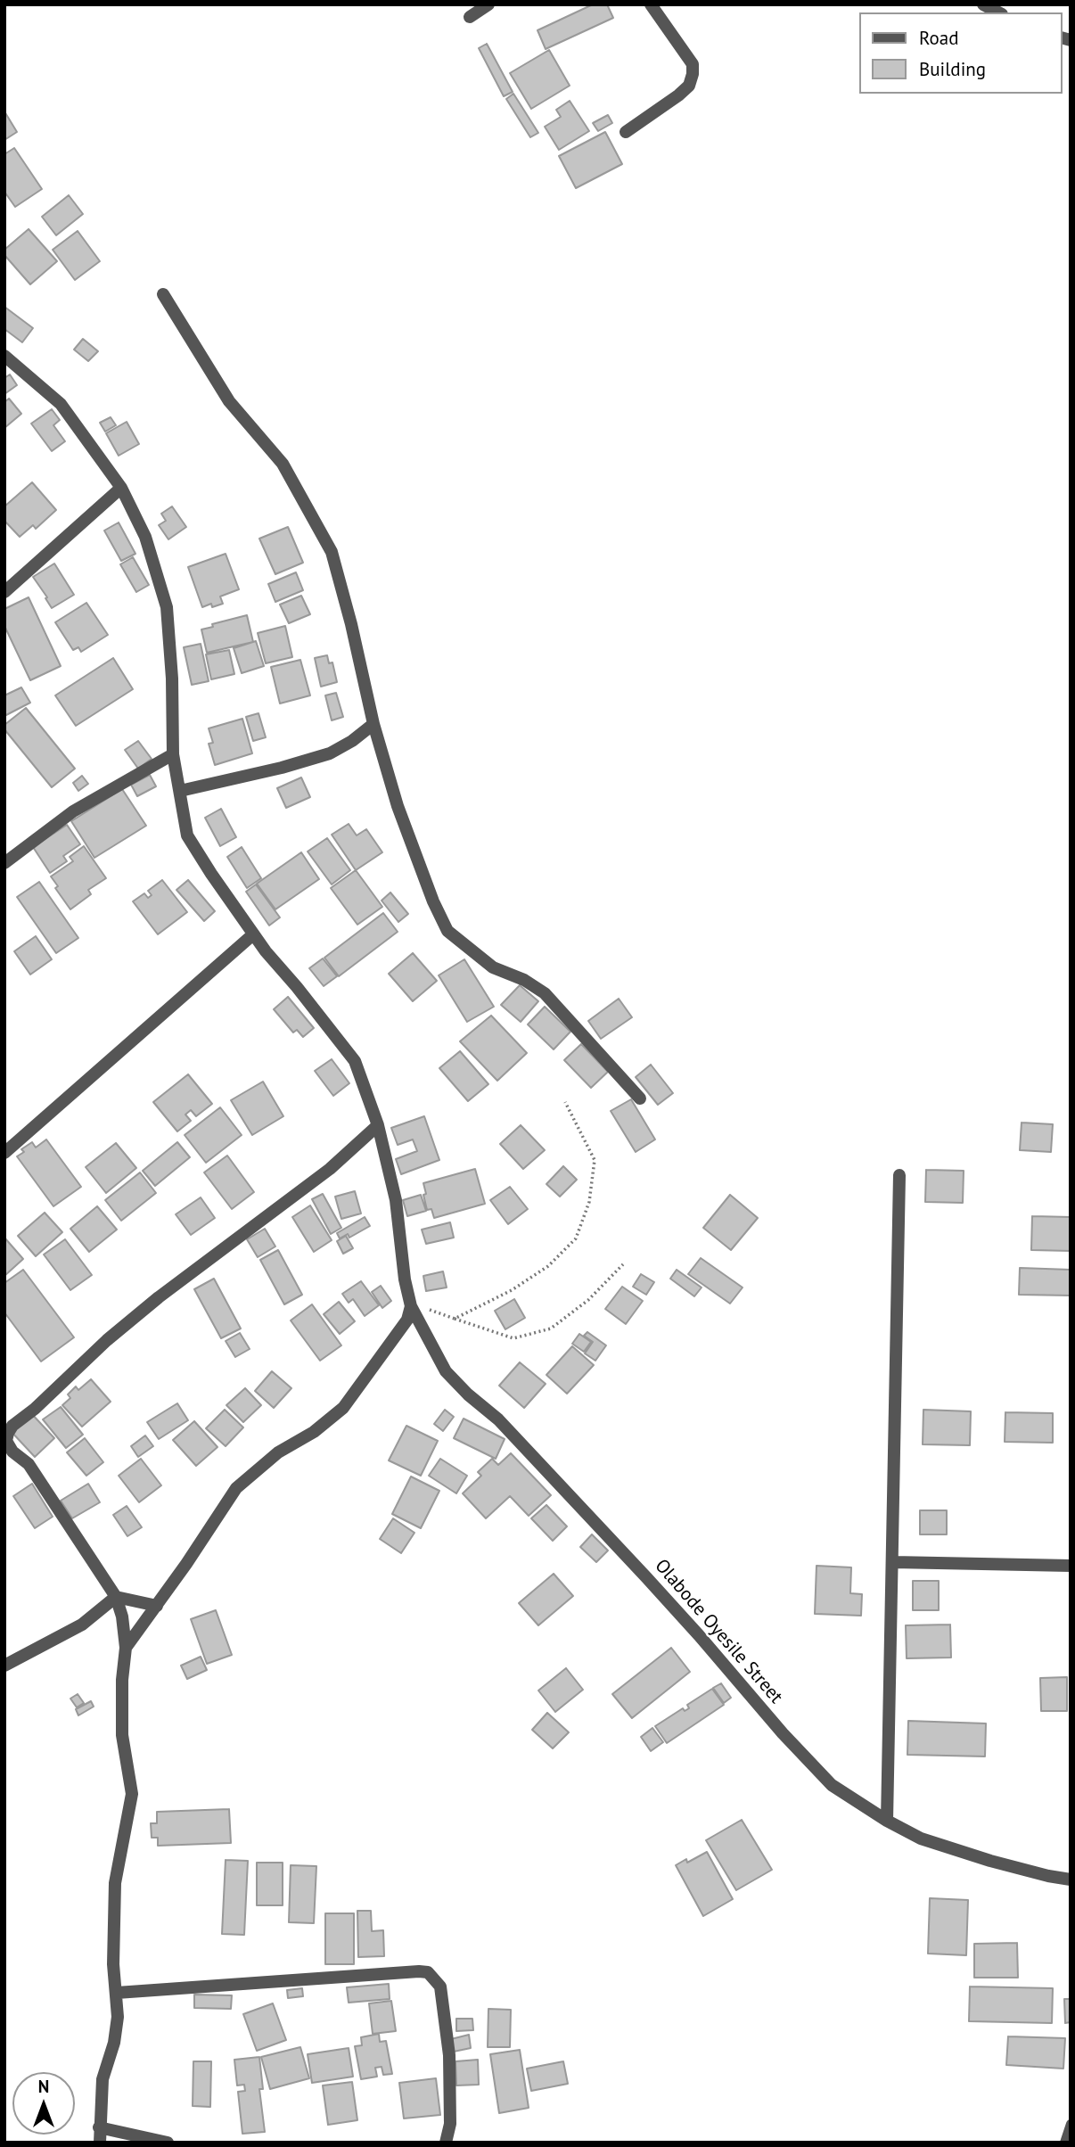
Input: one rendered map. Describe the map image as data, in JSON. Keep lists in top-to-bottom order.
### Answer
{
  "streets": {
    "street": ["Olabode Oyesile Street"]
  },
  "legend": ["Road", "Building"],
  "north": "top"
}
